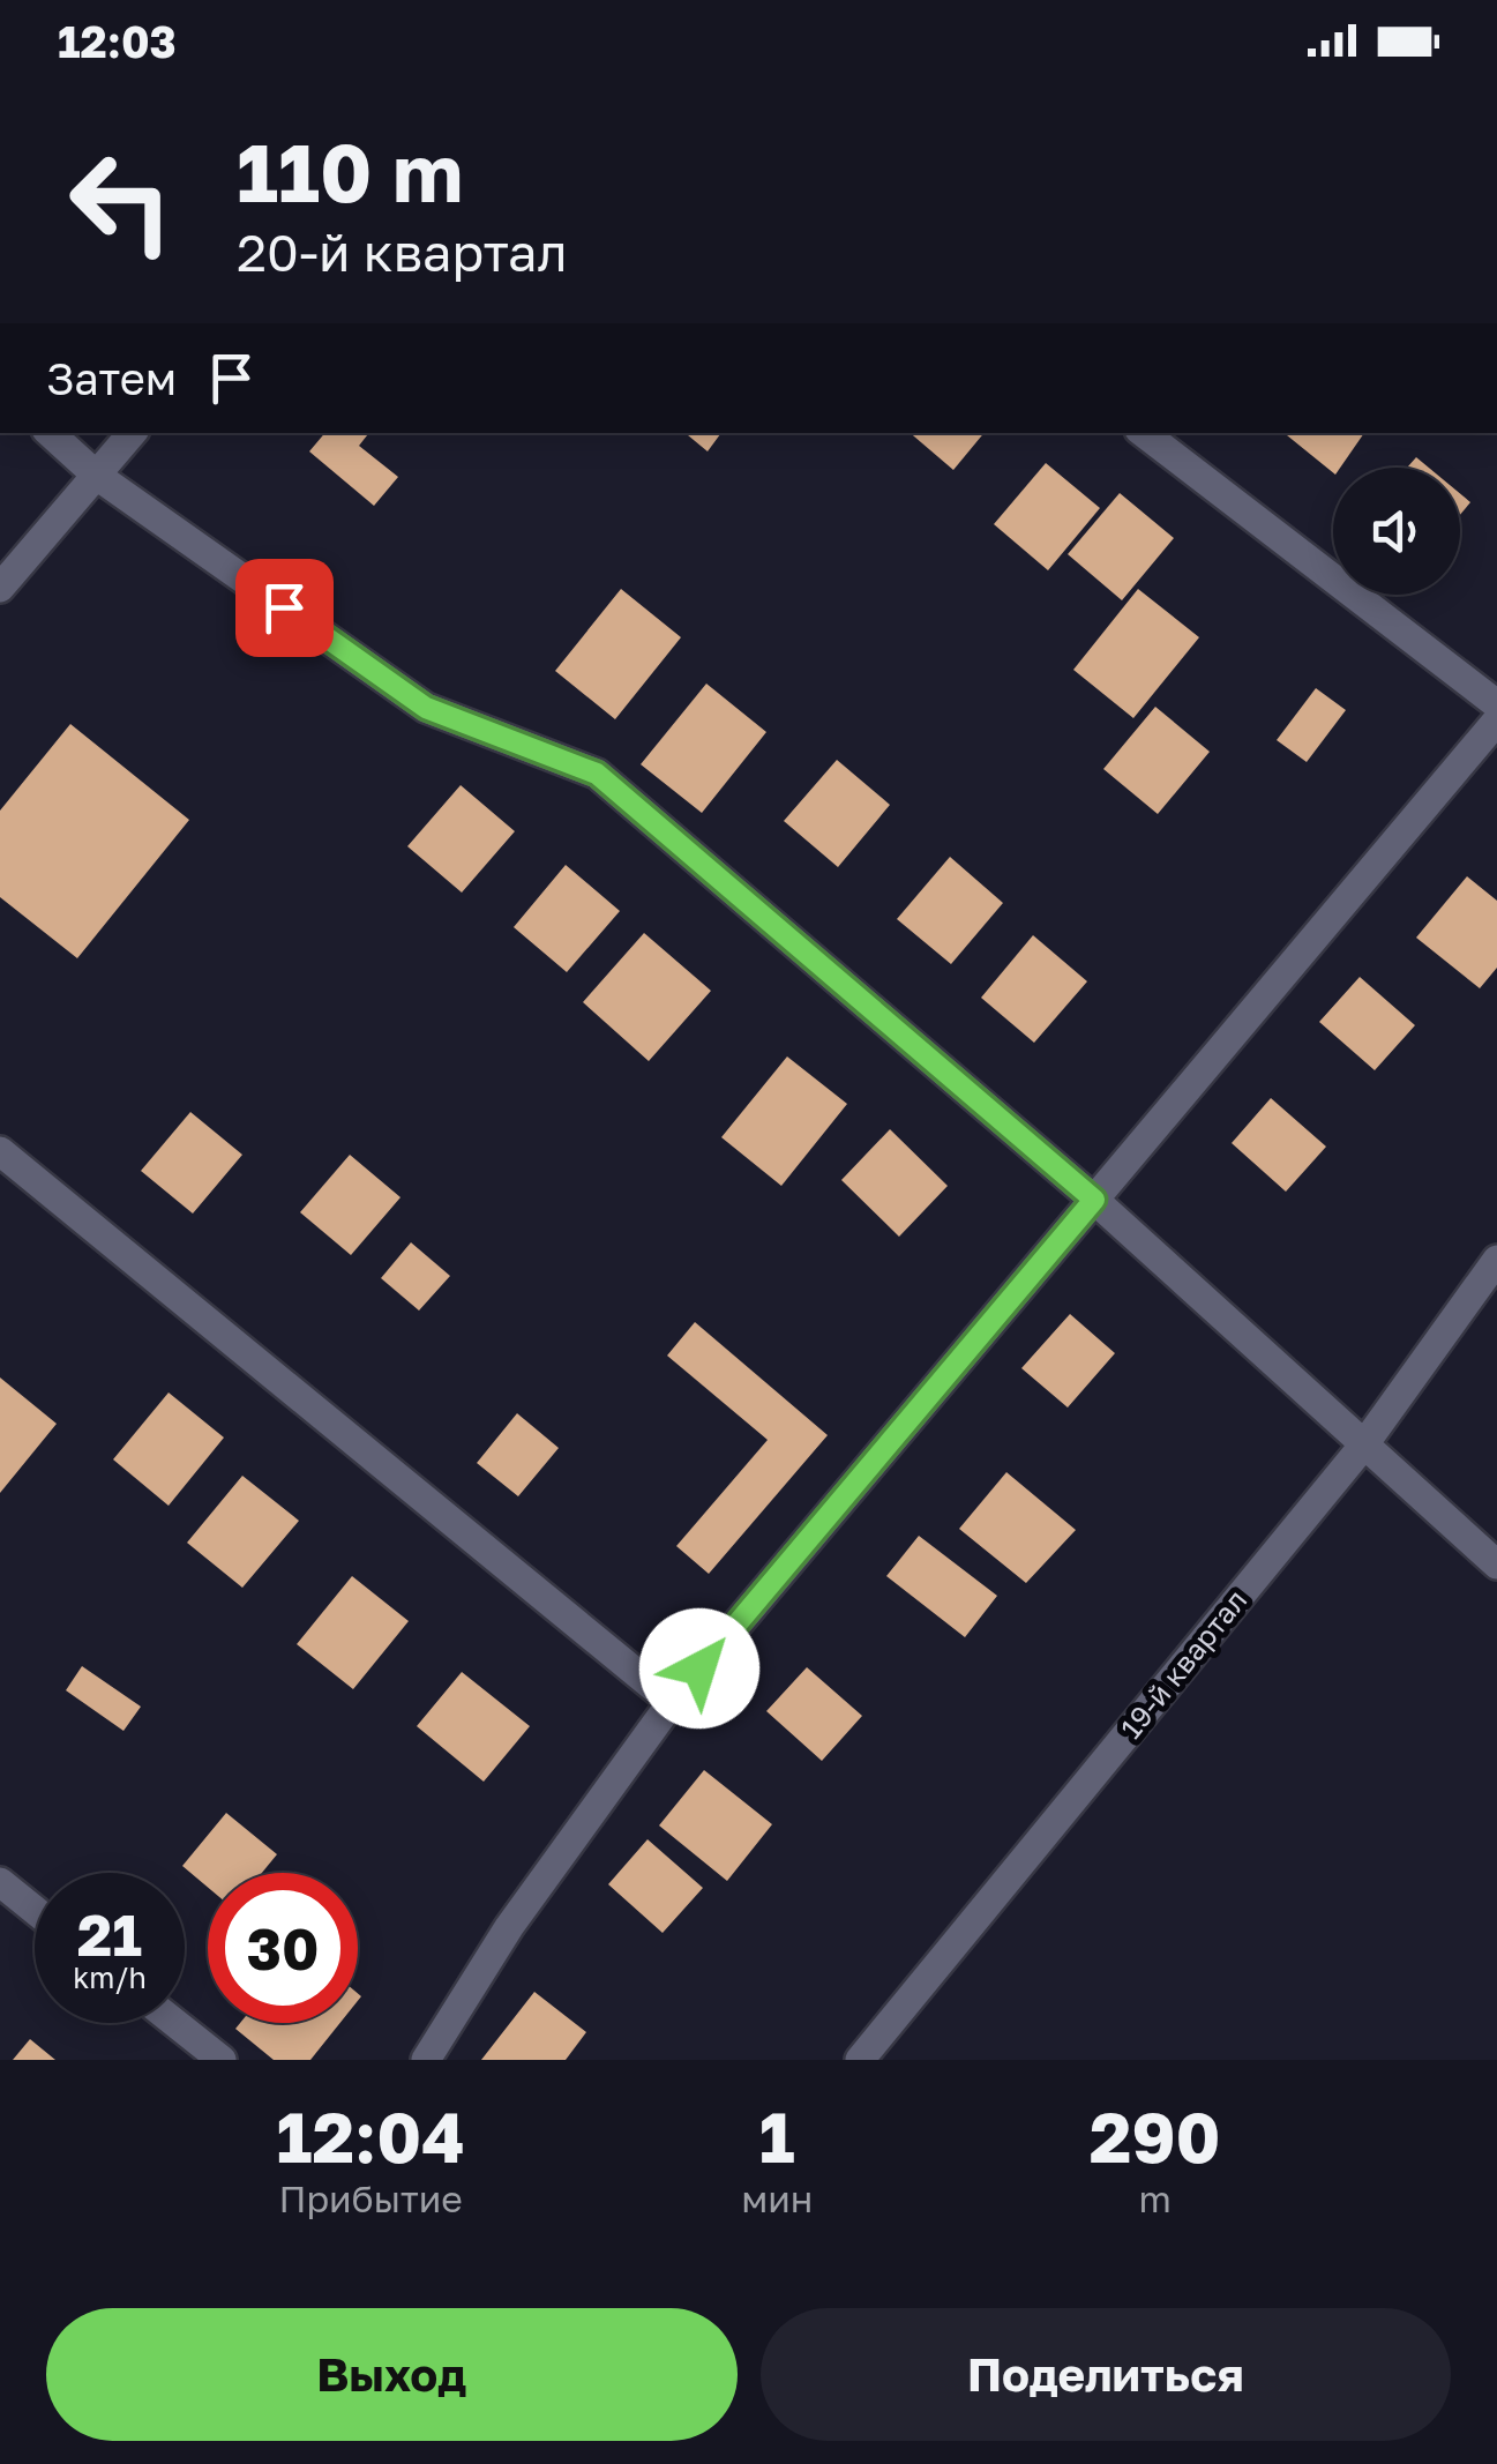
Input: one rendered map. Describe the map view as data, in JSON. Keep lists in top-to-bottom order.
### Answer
{
  "streets": {
    "street": ["19-й квартал"]
  },
  "page": {
    "status": "12:03",
    "turn": ["110 m", "20-й квартал"],
    "then": "Затем",
    "speed": "21 km/h",
    "limit": "30",
    "eta": [
      "12:04",
      "Прибытие",
      "1",
      "мин",
      "290",
      "m"
    ],
    "buttons": ["Выход", "Поделиться"]
  }
}
